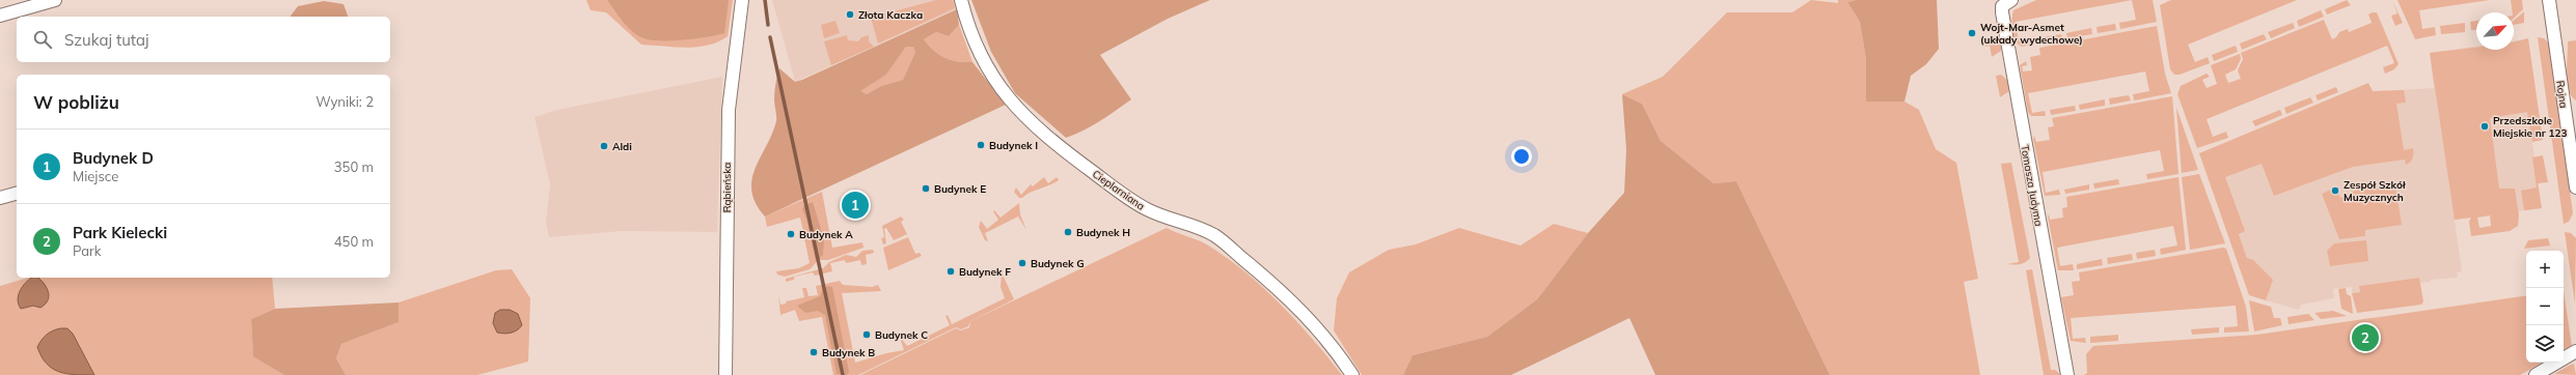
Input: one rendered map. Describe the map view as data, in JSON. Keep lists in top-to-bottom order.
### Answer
{
  "streets": {
    "street": [
      "Rojna",
      "Tomasza Judyma",
      "Rąbieńska",
      "Cieplarniana"
    ]
  },
  "places": [
    "Złota Kaczka",
    "Wojt-Mar-Asmet (układy wydechowe)",
    "Przedszkole Miejskie nr 123",
    "Budynek I",
    "Aldi",
    "Budynek E",
    "Zespół Szkół Muzycznych",
    "Budynek H",
    "Budynek A",
    "Budynek G",
    "Budynek F",
    "Budynek C",
    "Budynek B"
  ],
  "north": "top right",
  "page": {
    "search": "Szukaj tutaj",
    "heading": ["W pobliżu", "Wyniki: 2"],
    "list": [
      {
        "mark": "1",
        "name": "Budynek D",
        "note": "Miejsce",
        "value": "350 m"
      },
      {
        "mark": "2",
        "name": "Park Kielecki",
        "note": "Park",
        "value": "450 m"
      }
    ],
    "pins": ["1", "2"],
    "map_buttons": ["+", "−"]
  }
}
